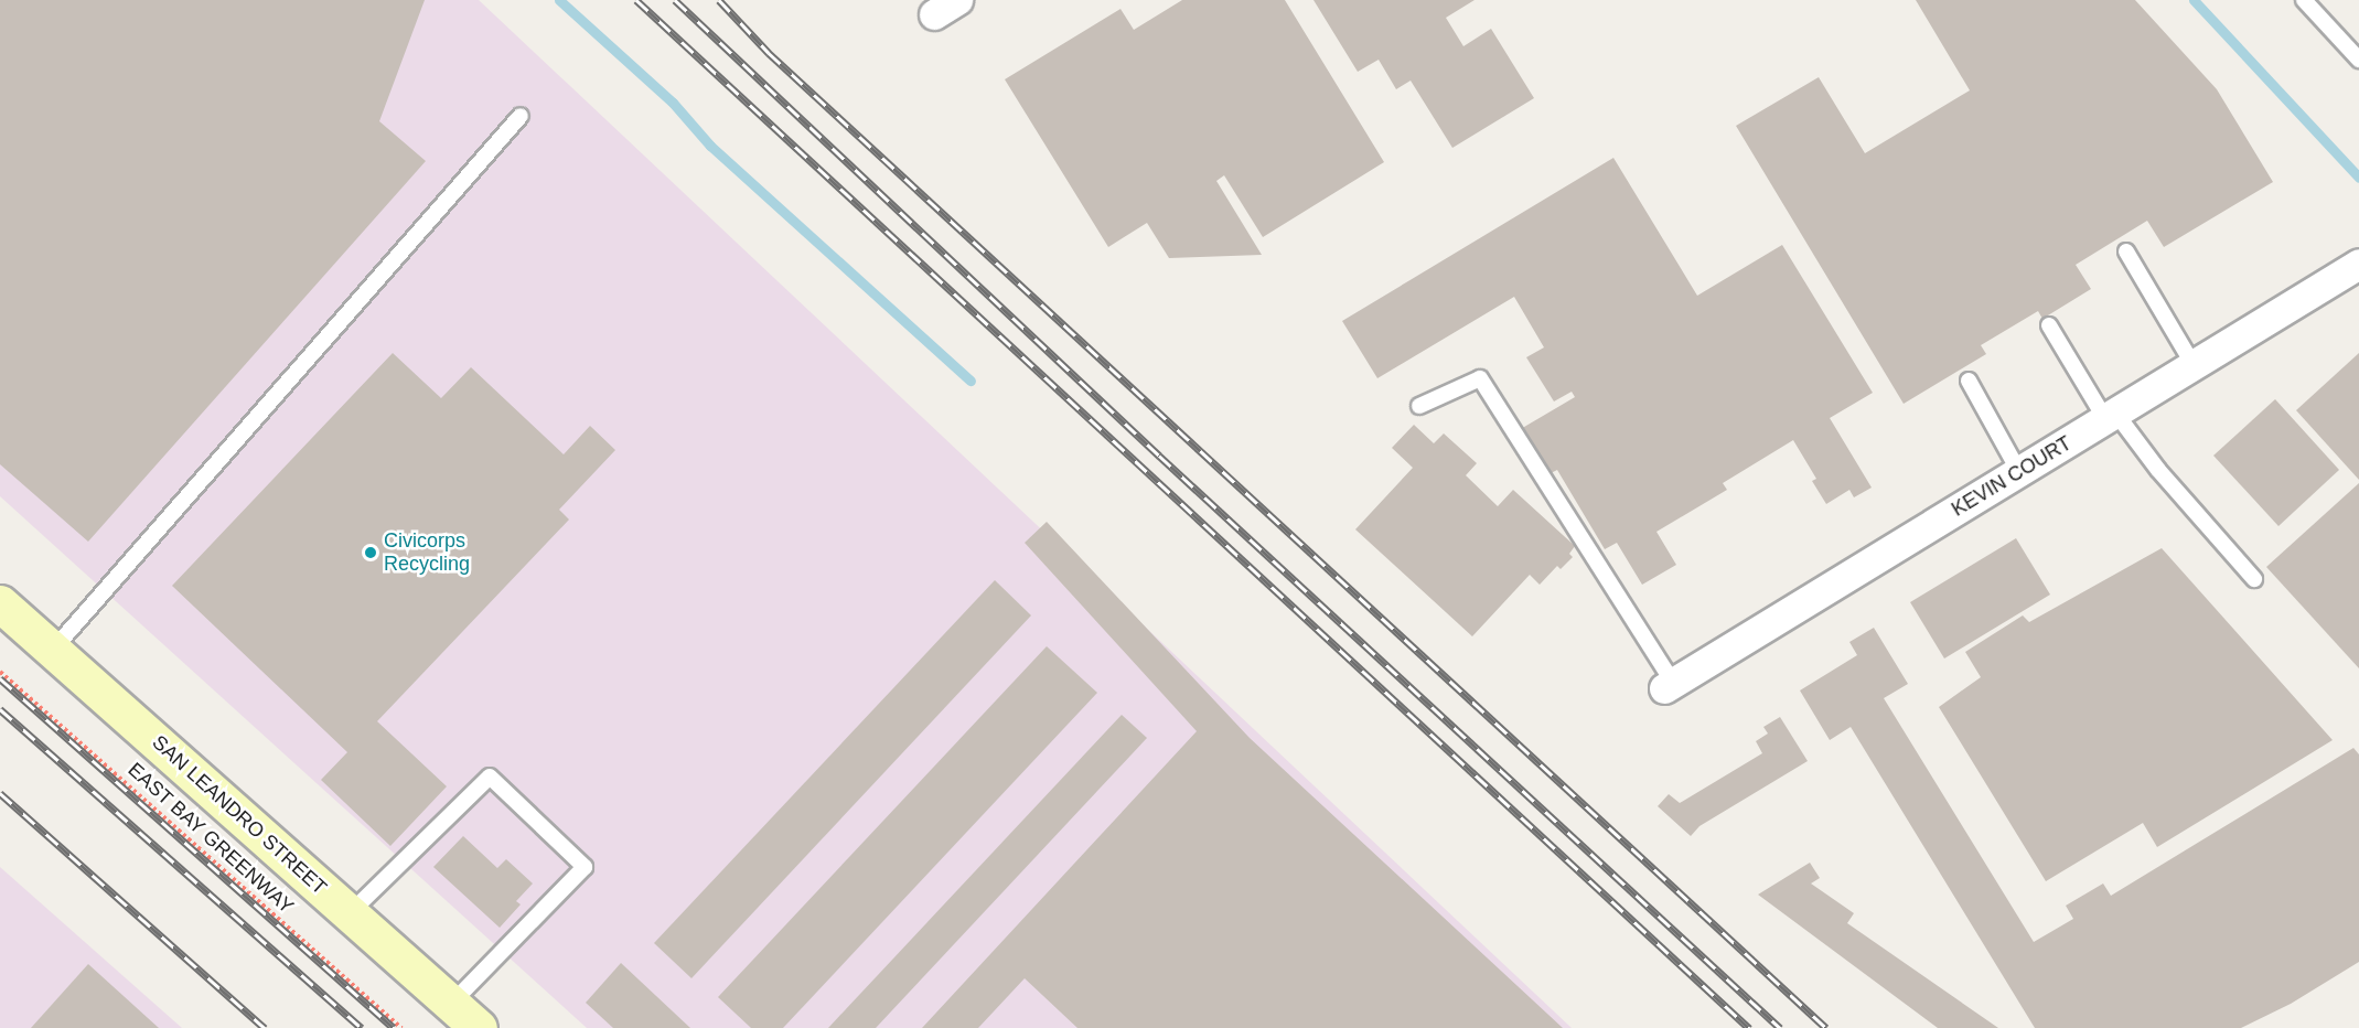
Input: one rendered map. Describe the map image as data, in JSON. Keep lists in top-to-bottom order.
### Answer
{
  "streets": {
    "main road": ["SAN LEANDRO STREET"],
    "street": ["KEVIN COURT"],
    "path": ["EAST BAY GREENWAY"]
  },
  "places": ["Civicorps Recycling"]
}
